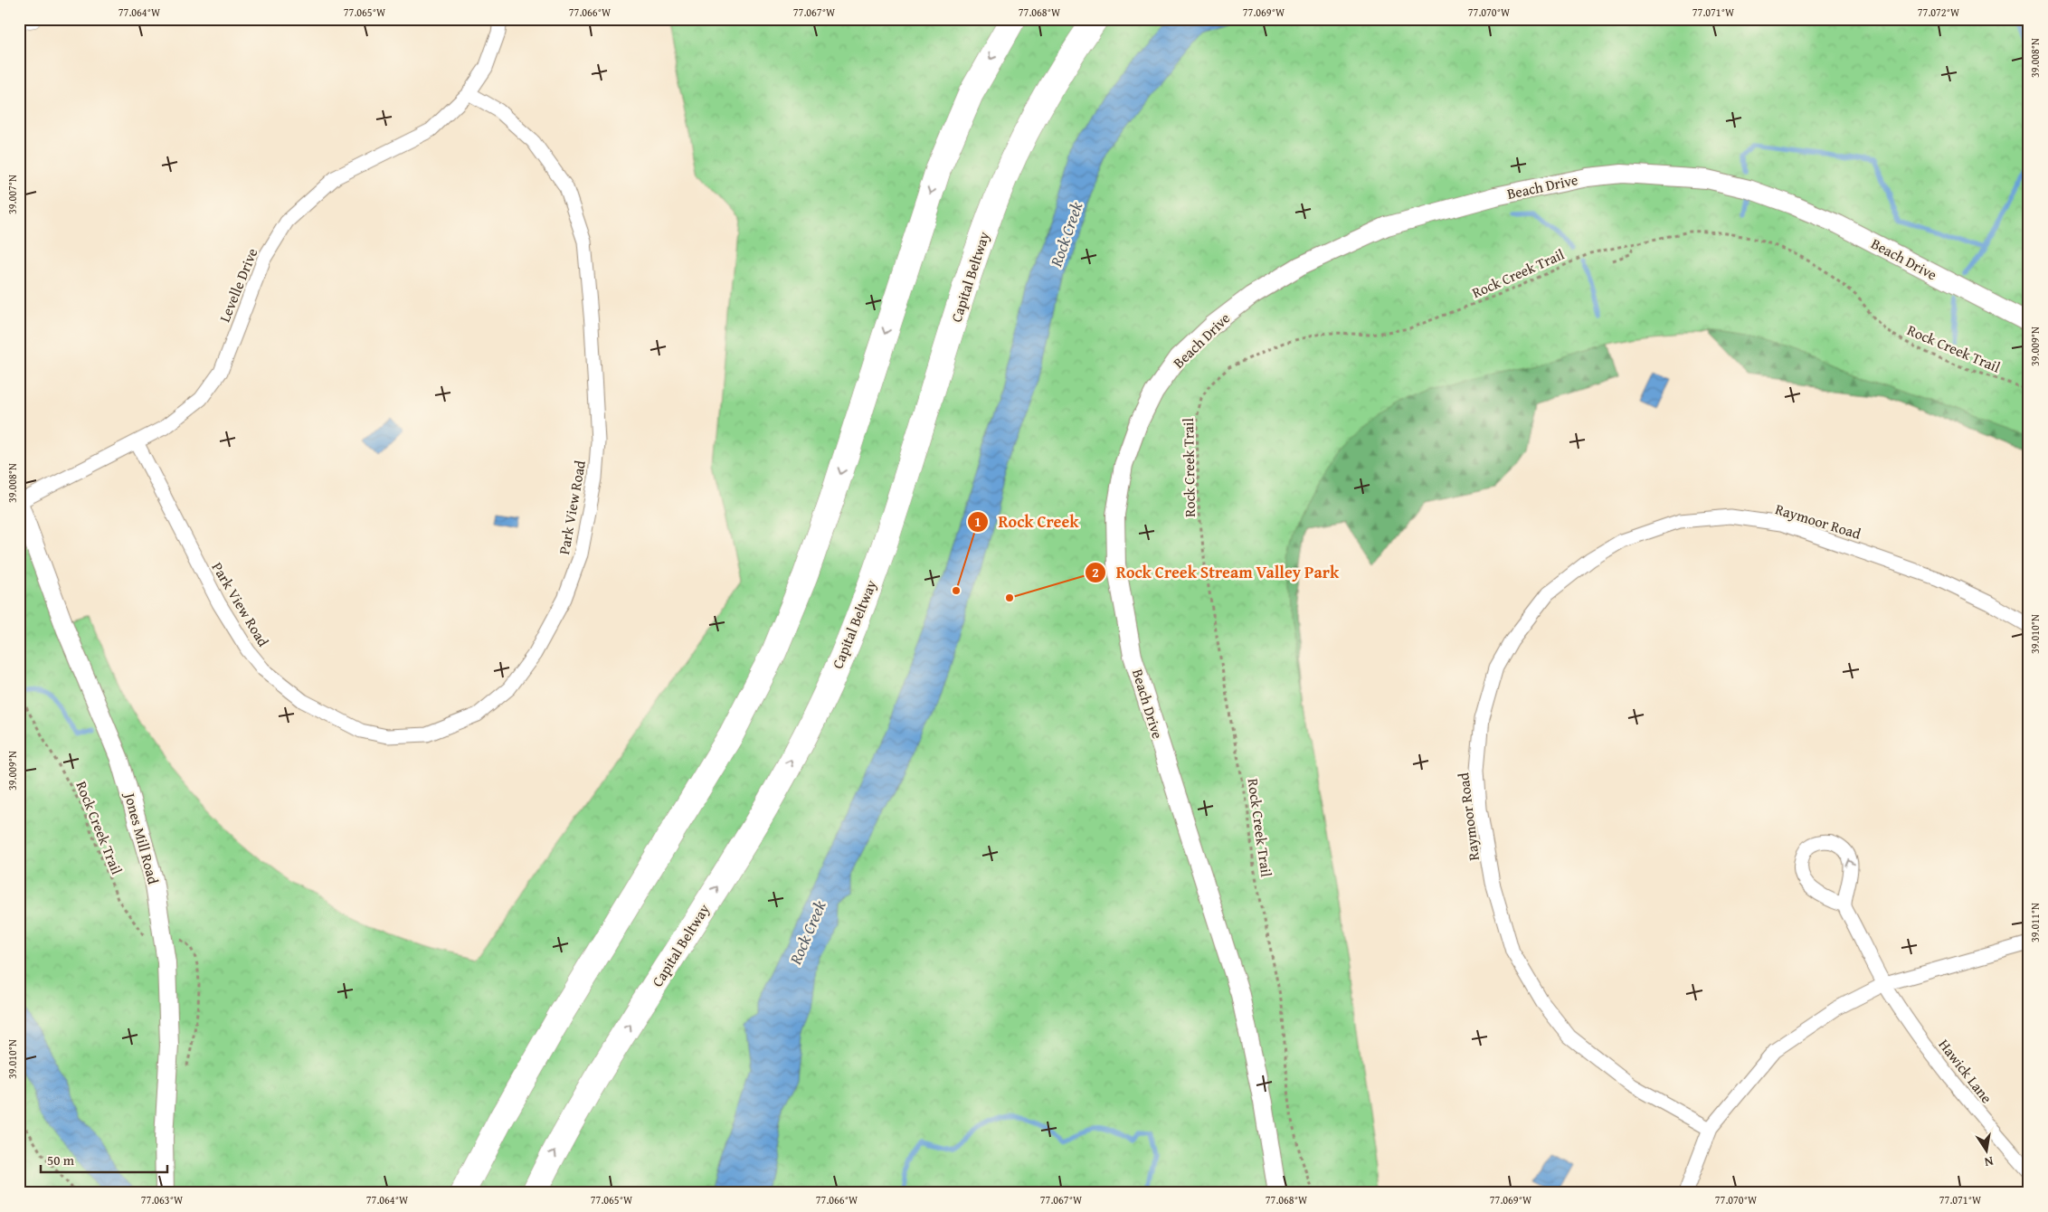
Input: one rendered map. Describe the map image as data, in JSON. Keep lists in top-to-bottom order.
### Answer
{
  "streets": {
    "highway": ["Capital Beltway"],
    "street": [
      "Beach Drive",
      "Levelle Drive",
      "Park View Road",
      "Raymoor Road",
      "Jones Mill Road",
      "Hawick Lane"
    ],
    "path": ["Rock Creek Trail"]
  },
  "crossings": [
    ["Levelle Drive", "Park View Road"],
    ["Levelle Drive", "Jones Mill Road"]
  ],
  "water": ["Rock Creek"],
  "places": ["Rock Creek", "Rock Creek Stream Valley Park"],
  "scale_bar": "50 m",
  "north": "bottom",
  "coordinates": [
    "77.064°W",
    "77.065°W",
    "77.066°W",
    "77.067°W",
    "77.068°W",
    "77.069°W",
    "77.070°W",
    "77.071°W",
    "77.072°W",
    "39.008°N",
    "39.007°N",
    "39.009°N",
    "39.010°N",
    "39.011°N",
    "77.063°W"
  ]
}
